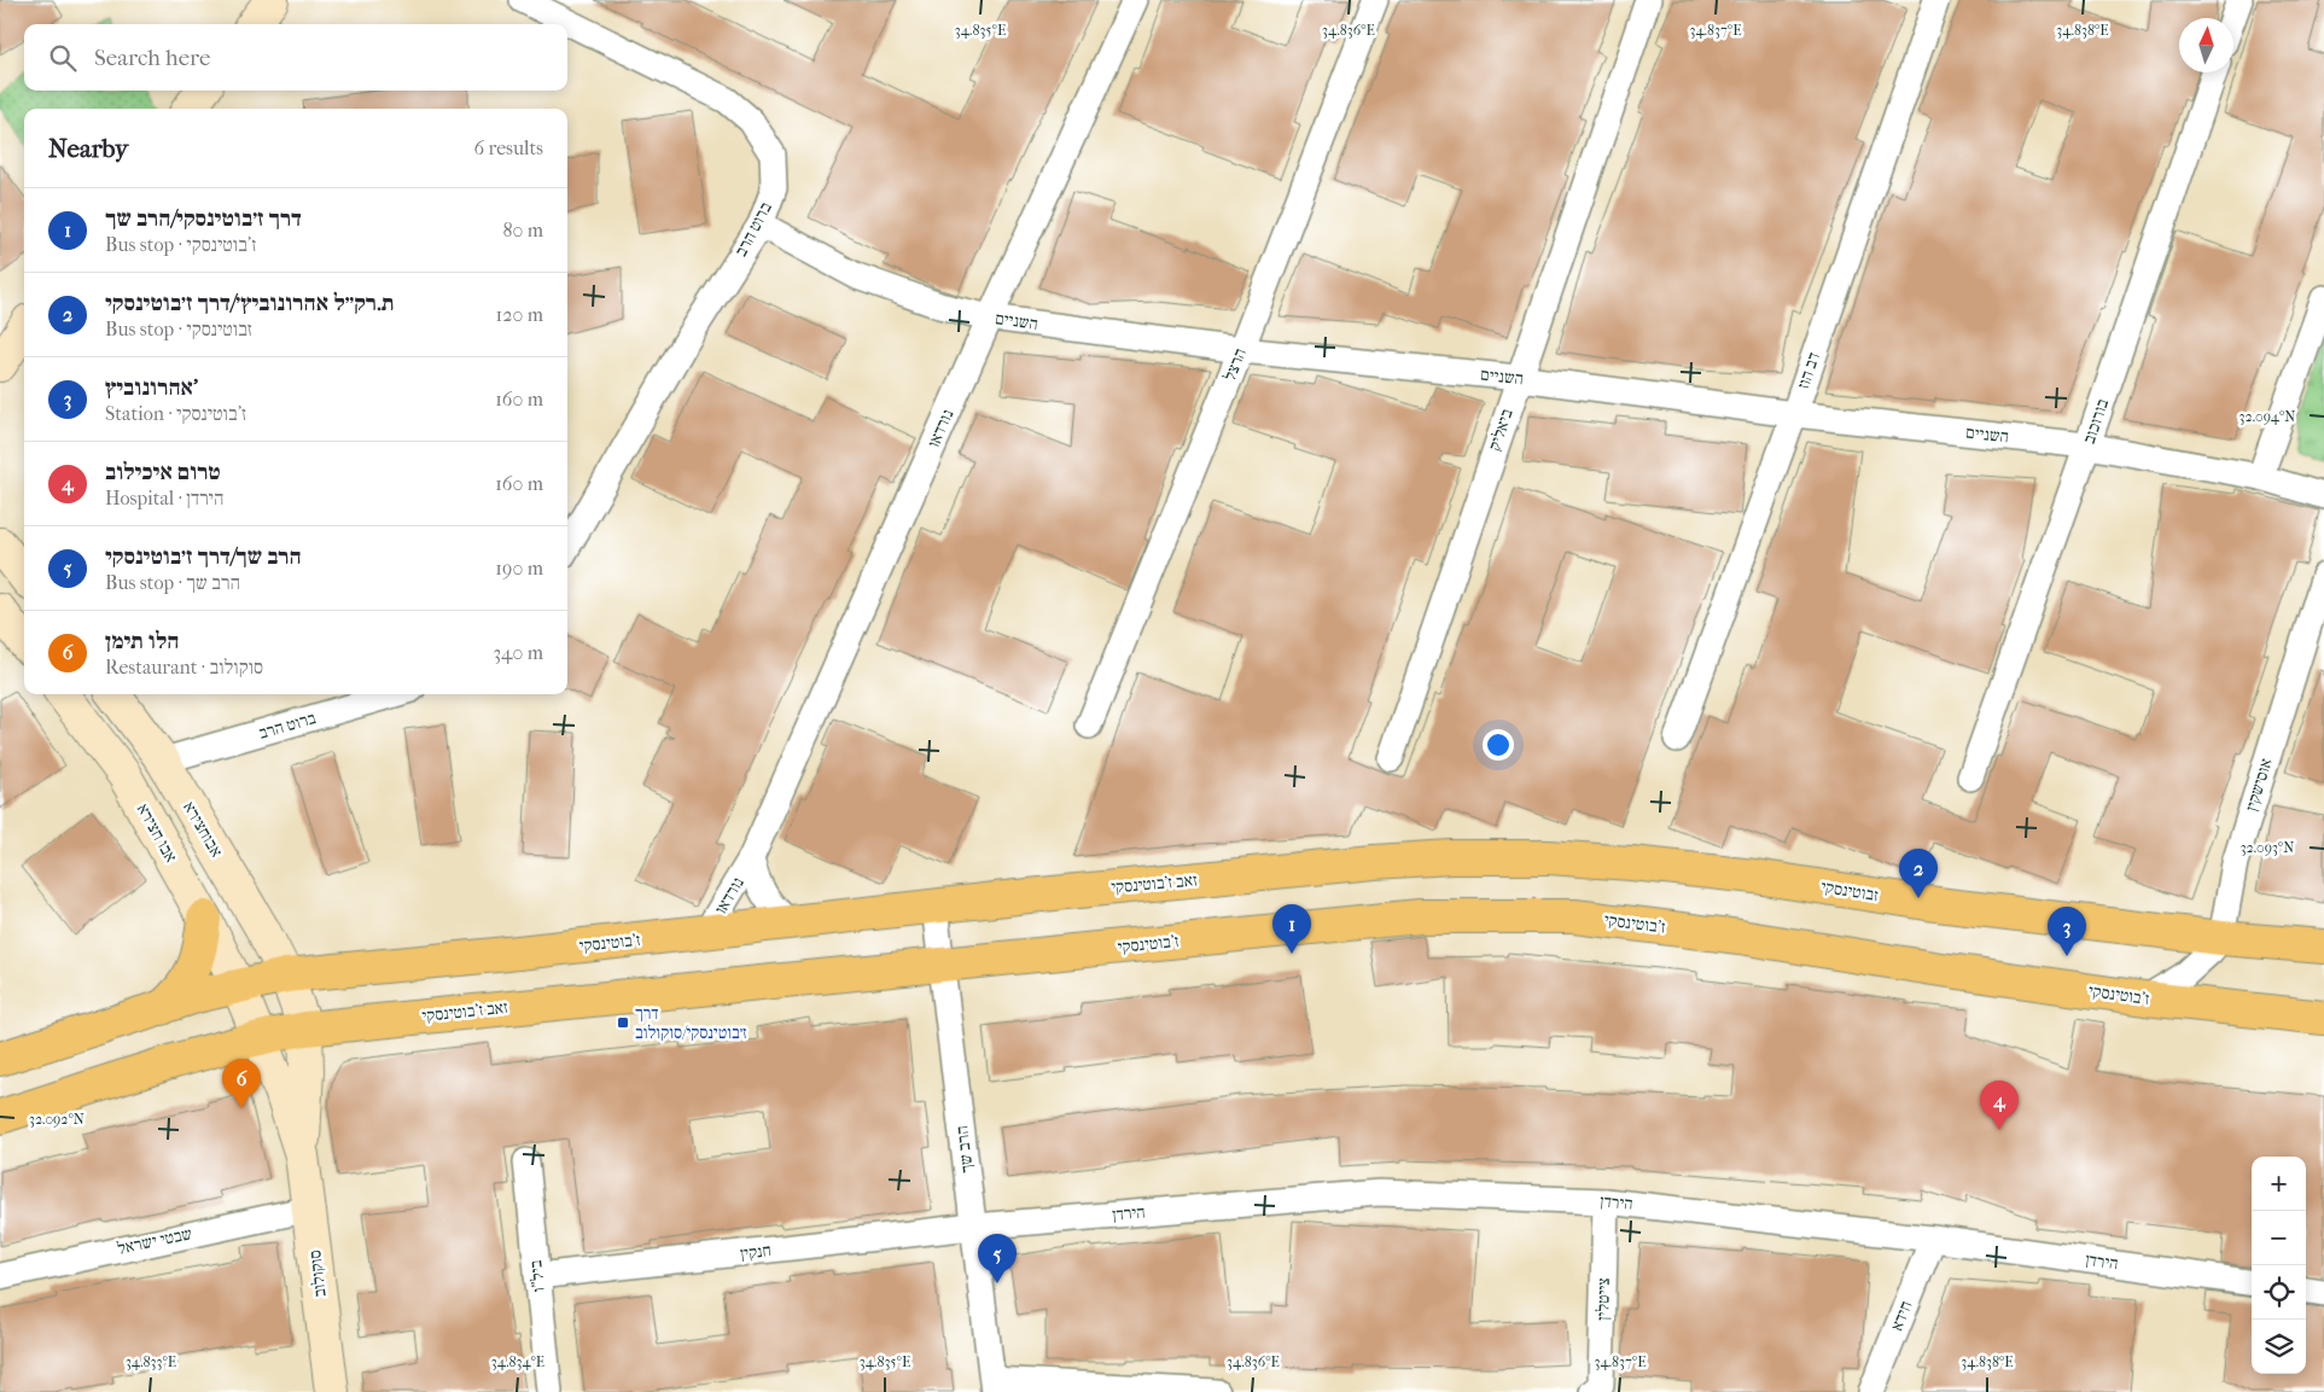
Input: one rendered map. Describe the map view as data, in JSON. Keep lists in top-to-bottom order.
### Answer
{
  "streets": {
    "main road": ["זאב ז'בוטינסקי", "זבוטינסקי", "ז'בוטינסקי"],
    "street": [
      "ברוט הרב",
      "השניים",
      "הרצל",
      "דב הוז",
      "בורוכוב",
      "נורדאו",
      "ביאליק",
      "אוסישקין",
      "אבוחצירא",
      "אבו חצירא",
      "הרב שך",
      "הירדן",
      "שבטי ישראל",
      "חנקין",
      "סוקולוב",
      "ביל\"ו",
      "צייטלין",
      "חידא"
    ]
  },
  "crossings": [
    ["ברוט הרב", "השניים"],
    ["ברוט הרב", "אבוחצירא"],
    ["השניים", "הרצל"],
    ["השניים", "דב הוז"],
    ["השניים", "בורוכוב"],
    ["השניים", "נורדאו"],
    ["השניים", "ביאליק"],
    ["נורדאו", "ז'בוטינסקי"],
    ["אוסישקין", "זבוטינסקי"],
    ["אבוחצירא", "ז'בוטינסקי"],
    ["אבו חצירא", "סוקולוב"],
    ["זאב ז'בוטינסקי", "זבוטינסקי"],
    ["זאב ז'בוטינסקי", "ז'בוטינסקי"],
    ["זאב ז'בוטינסקי", "הרב שך"],
    ["זאב ז'בוטינסקי", "סוקולוב"],
    ["ז'בוטינסקי", "הרב שך"],
    ["הרב שך", "הירדן"],
    ["הרב שך", "חנקין"],
    ["הירדן", "חנקין"],
    ["הירדן", "צייטלין"],
    ["הירדן", "חידא"],
    ["שבטי ישראל", "סוקולוב"],
    ["חנקין", "ביל\"ו"]
  ],
  "places": {
    "transit": ["דרך ז׳בוטינסקי/סוקולוב"]
  },
  "north": "top",
  "page": {
    "search": "Search here",
    "heading": ["Nearby", "6 results"],
    "list": [
      {
        "mark": "1",
        "name": "דרך ז׳בוטינסקי/הרב שך",
        "note": "Bus stop · ז'בוטינסקי",
        "value": "80 m"
      },
      {
        "mark": "2",
        "name": "ת.רק״ל אהרונוביץ׳/דרך ז׳בוטינסקי",
        "note": "Bus stop · זבוטינסקי",
        "value": "120 m"
      },
      {
        "mark": "3",
        "name": "אהרונוביץ'",
        "note": "Station · ז'בוטינסקי",
        "value": "160 m"
      },
      {
        "mark": "4",
        "name": "טרום איכילוב",
        "note": "Hospital · הירדן",
        "value": "160 m"
      },
      {
        "mark": "5",
        "name": "הרב שך/דרך ז׳בוטינסקי",
        "note": "Bus stop · הרב שך",
        "value": "190 m"
      },
      {
        "mark": "6",
        "name": "הלו תימן",
        "note": "Restaurant · סוקולוב",
        "value": "340 m"
      }
    ],
    "pins": [
      "2",
      "1",
      "3",
      "6",
      "4",
      "5"
    ],
    "map_buttons": ["+", "−"]
  },
  "coordinates": [
    "34.835°E",
    "34.836°E",
    "34.837°E",
    "34.838°E",
    "32.094°N",
    "32.093°N",
    "32.092°N",
    "34.833°E",
    "34.834°E"
  ]
}
